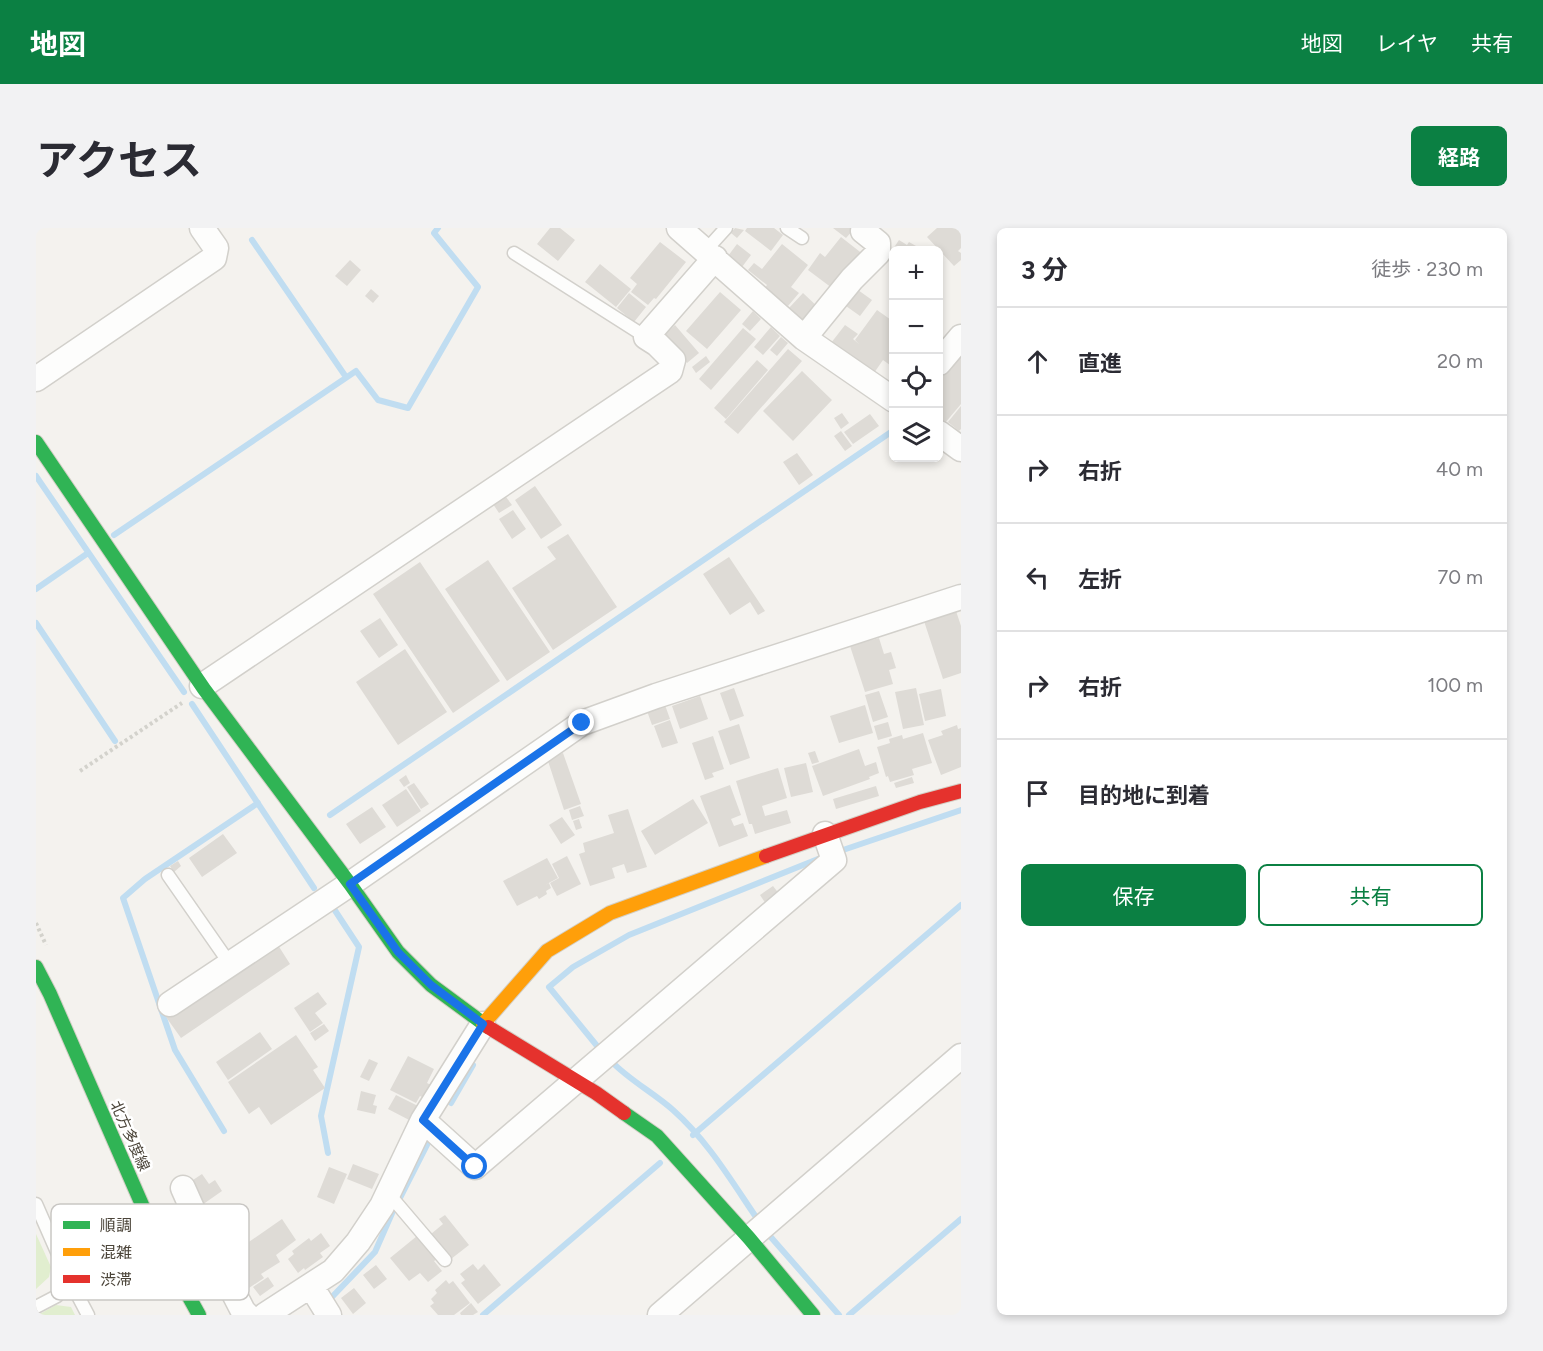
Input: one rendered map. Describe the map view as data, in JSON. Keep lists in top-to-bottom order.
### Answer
{
  "streets": {
    "street": ["北方多度線"]
  },
  "legend": ["順調", "混雑", "渋滞"],
  "page": {
    "header": "地図",
    "nav": ["地図", "レイヤ", "共有"],
    "title": "アクセス",
    "buttons": [
      "経路",
      ["保存", "共有"]
    ],
    "heading": ["3 分", "徒歩 · 230 m"],
    "map_buttons": ["+", "−"],
    "list": [
      ["直進", "20 m"],
      ["右折", "40 m"],
      ["左折", "70 m"],
      ["右折", "100 m"],
      "目的地に到着"
    ]
  }
}
